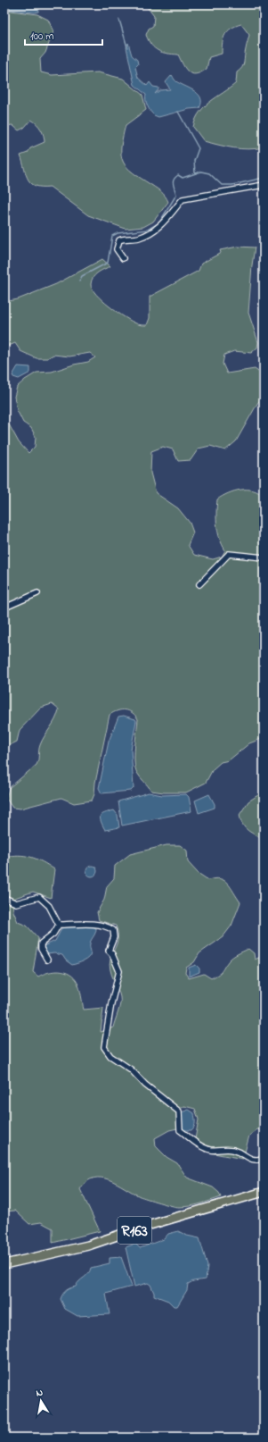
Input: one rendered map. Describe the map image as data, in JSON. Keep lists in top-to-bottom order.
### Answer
{
  "streets": {
    "main road": ["R163"]
  },
  "scale_bar": "100 m",
  "north": "top"
}
